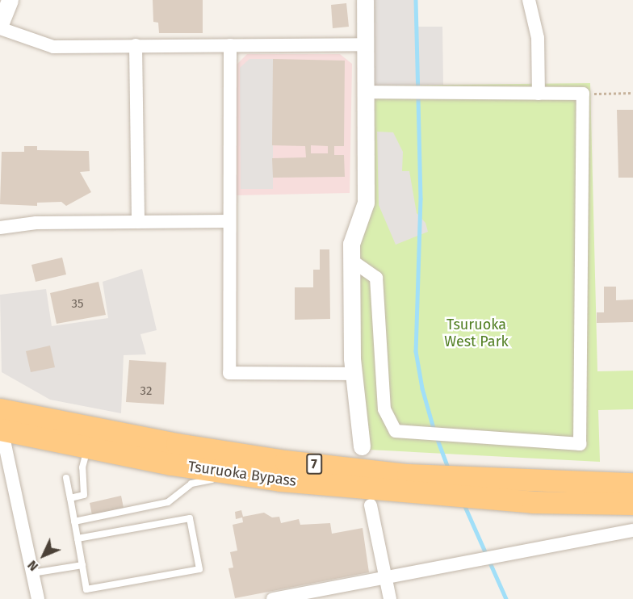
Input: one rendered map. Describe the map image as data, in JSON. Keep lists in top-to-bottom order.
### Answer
{
  "streets": {
    "highway": ["7", "Tsuruoka Bypass"]
  },
  "parks": ["Tsuruoka West Park"],
  "house_numbers": ["35", "32"],
  "north": "bottom left"
}
